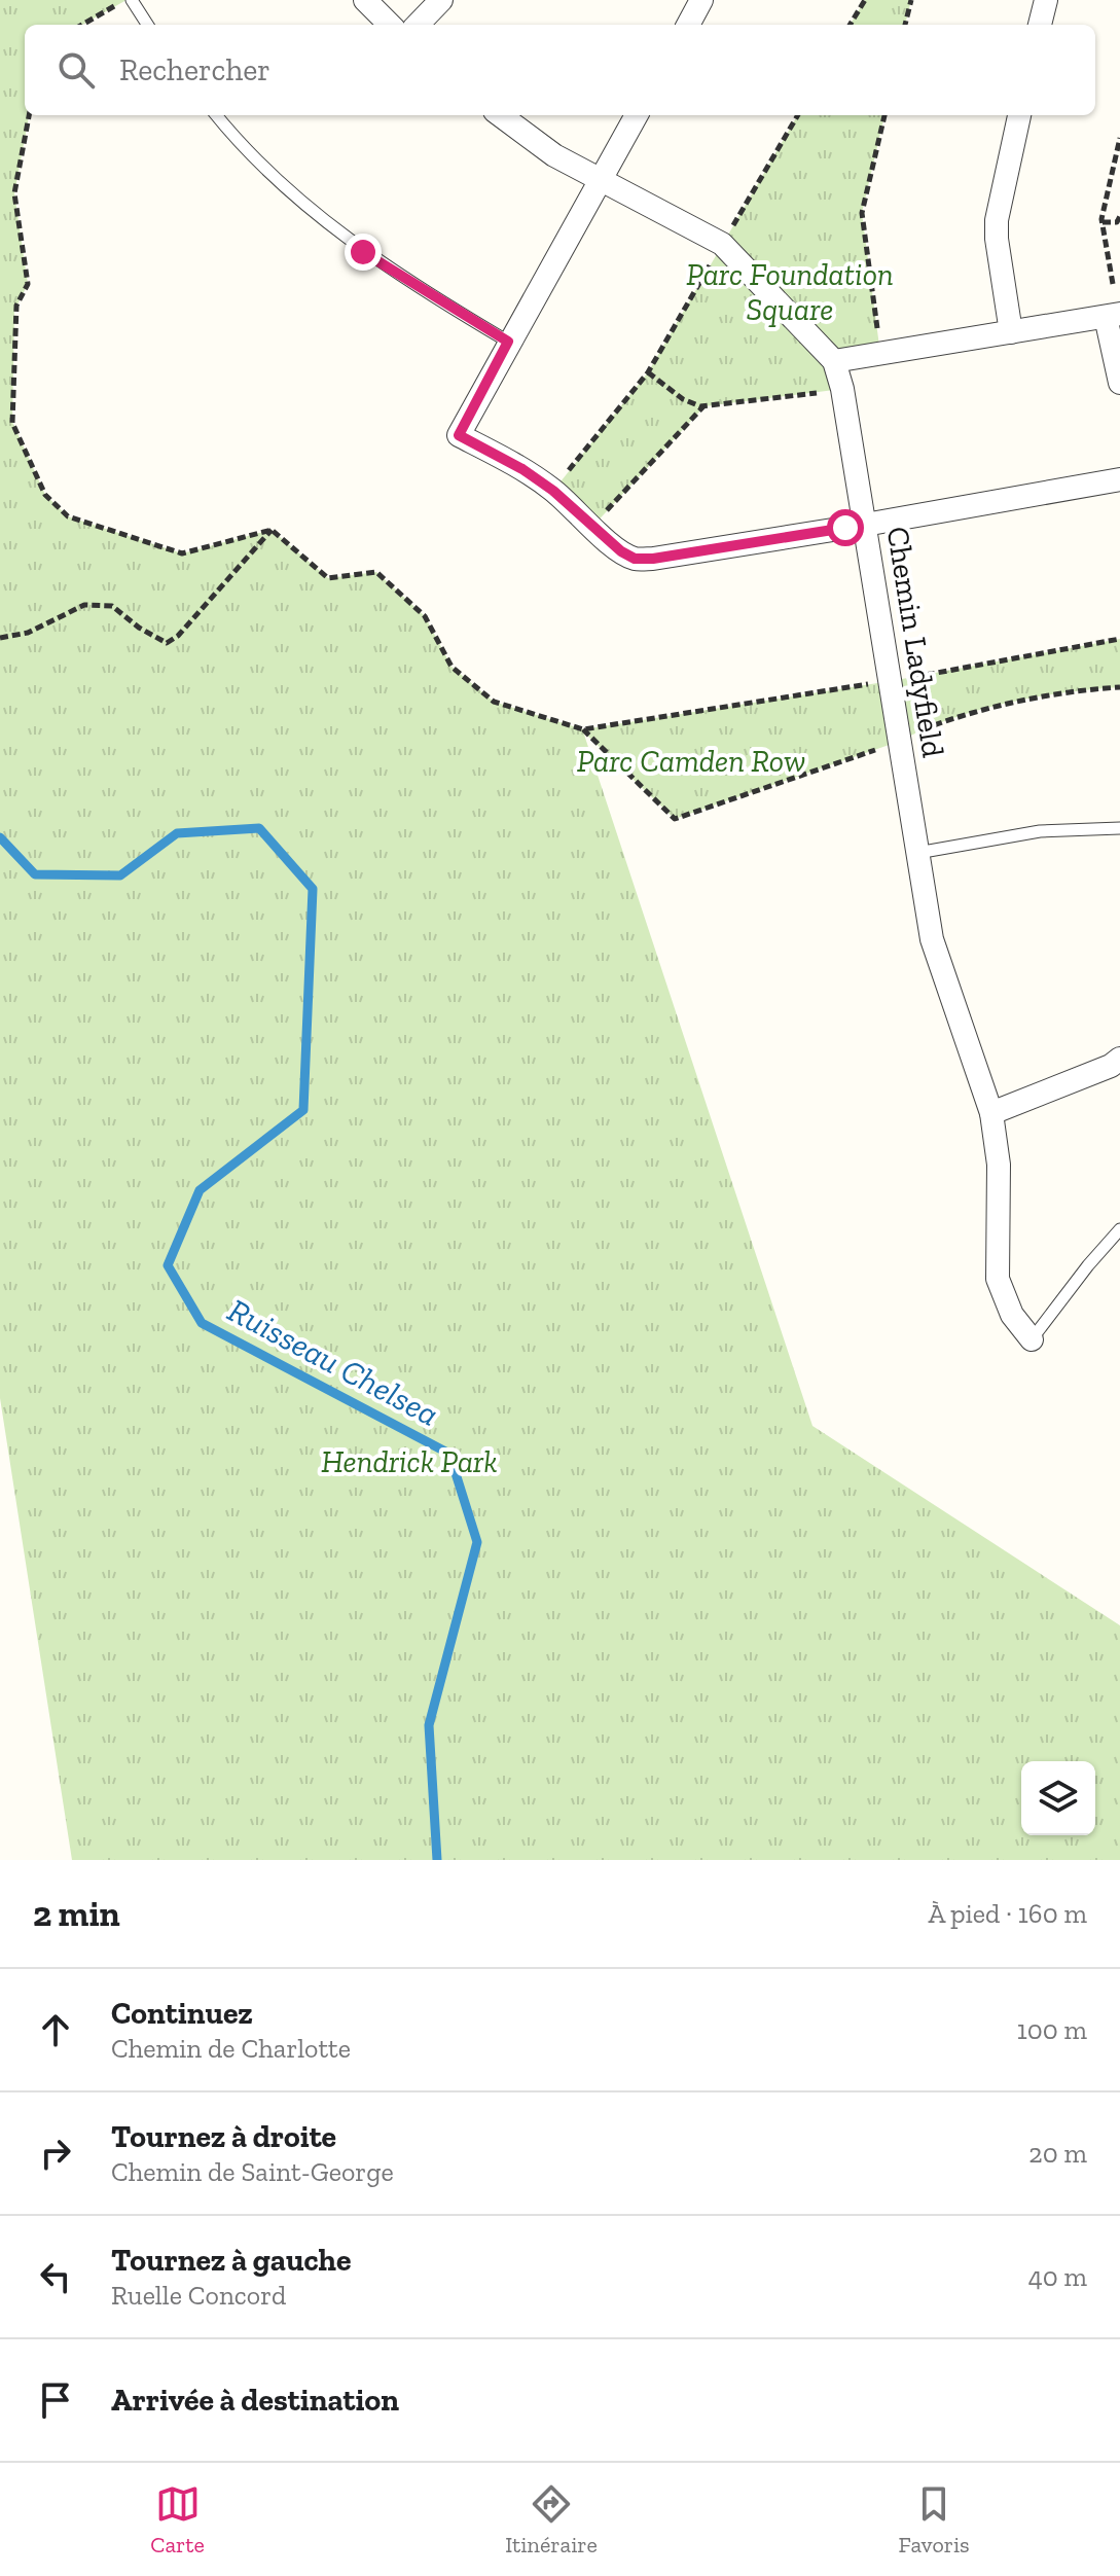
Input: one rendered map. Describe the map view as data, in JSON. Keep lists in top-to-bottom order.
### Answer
{
  "streets": {
    "street": ["Chemin Ladyfield"]
  },
  "water": ["Ruisseau Chelsea"],
  "parks": ["Parc Foundation Square", "Parc Camden Row", "Hendrick Park"],
  "page": {
    "search": "Rechercher",
    "heading": ["2 min", "À pied · 160 m"],
    "list": [
      ["Continuez", "Chemin de Charlotte", "100 m"],
      ["Tournez à droite", "Chemin de Saint-George", "20 m"],
      ["Tournez à gauche", "Ruelle Concord", "40 m"],
      "Arrivée à destination"
    ],
    "nav": ["Carte", "Itinéraire", "Favoris"]
  }
}
